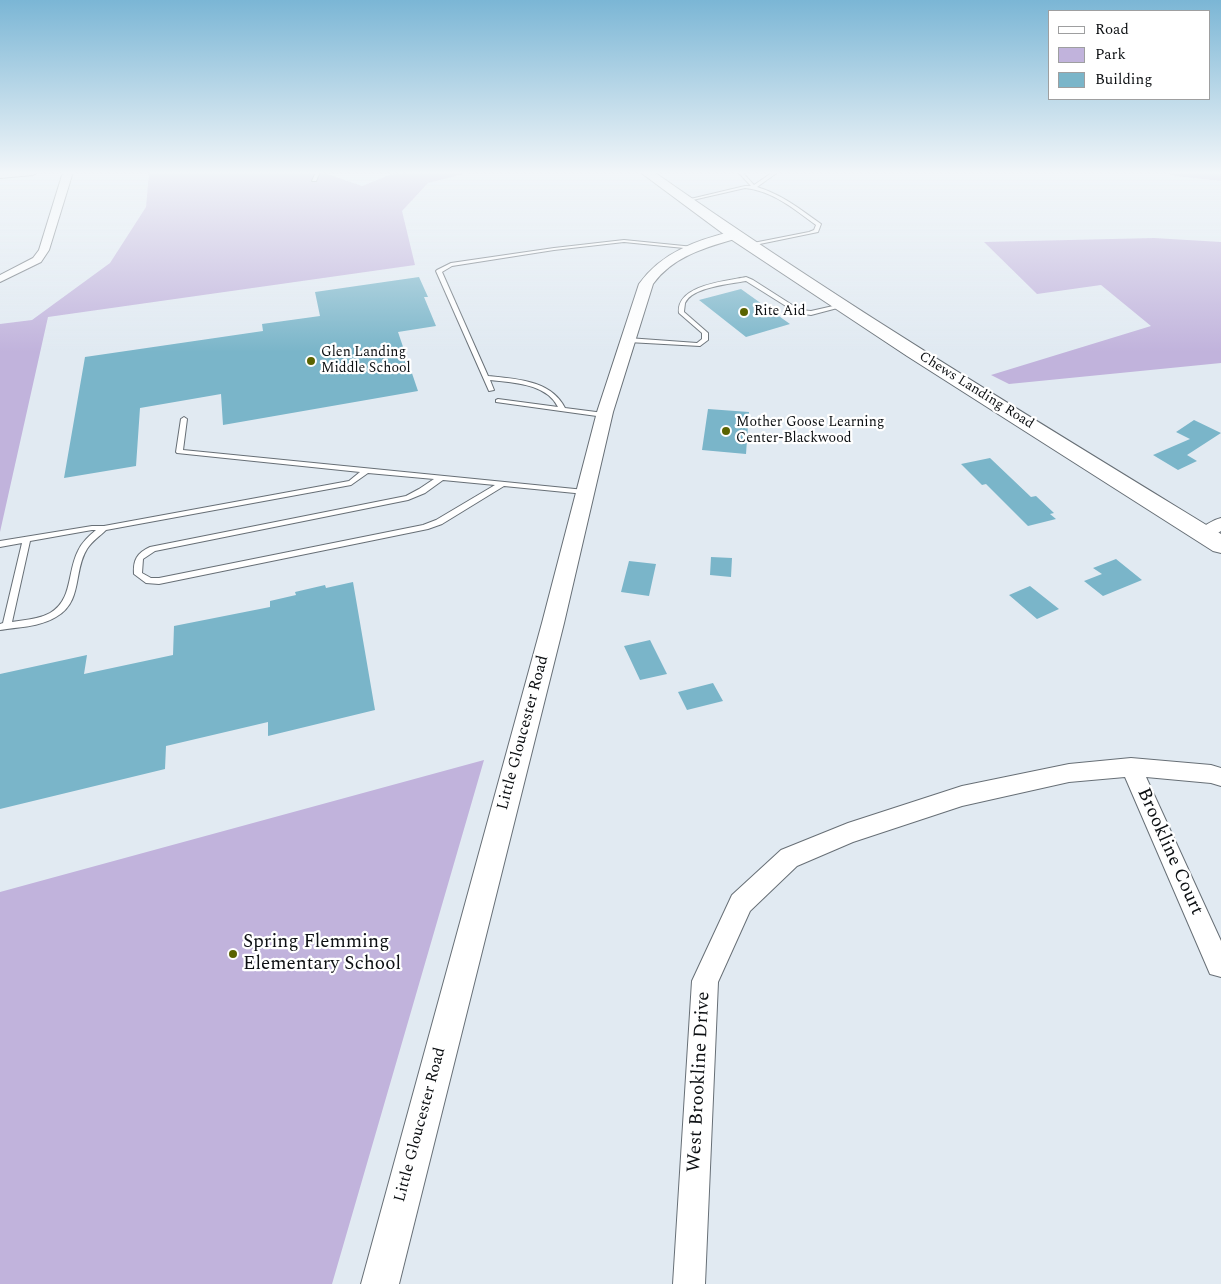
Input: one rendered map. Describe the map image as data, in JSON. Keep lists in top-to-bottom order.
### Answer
{
  "streets": {
    "main road": ["Chews Landing Road"],
    "street": ["Little Gloucester Road", "Brookline Court", "West Brookline Drive"]
  },
  "crossings": [
    ["Chews Landing Road", "Little Gloucester Road"]
  ],
  "places": [
    "Rite Aid",
    "Glen Landing Middle School",
    "Mother Goose Learning Center-Blackwood",
    "Spring Flemming Elementary School"
  ],
  "legend": ["Road", "Park", "Building"]
}
